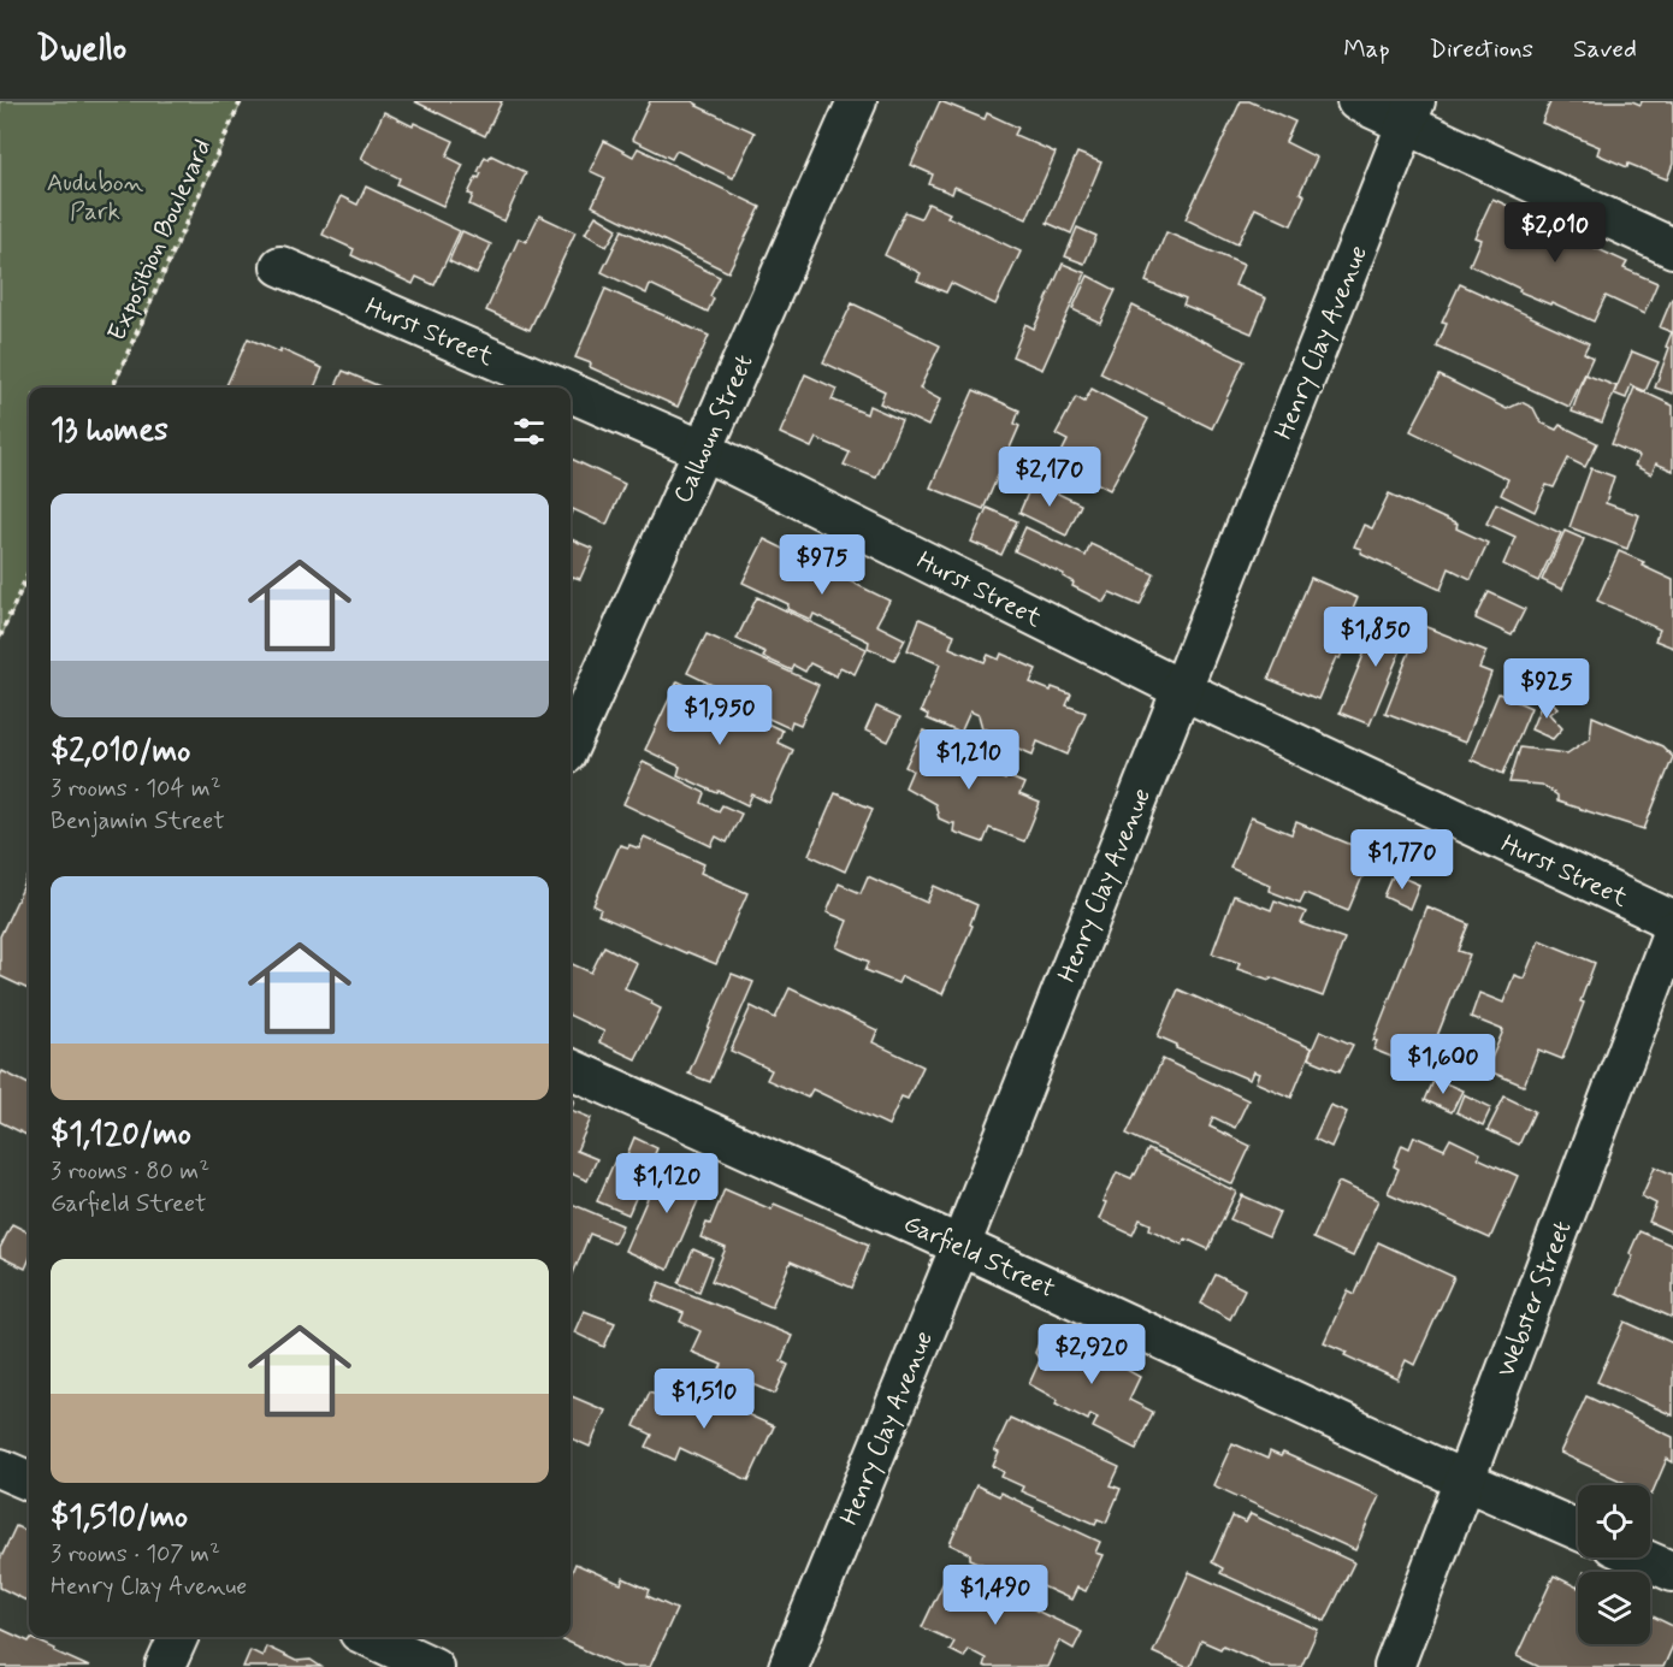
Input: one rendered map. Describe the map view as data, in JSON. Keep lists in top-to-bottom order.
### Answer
{
  "streets": {
    "street": [
      "Hurst Street",
      "Henry Clay Avenue",
      "Calhoun Street",
      "Garfield Street",
      "Webster Street"
    ],
    "path": ["Exposition Boulevard"]
  },
  "crossings": [
    ["Hurst Street", "Henry Clay Avenue"],
    ["Hurst Street", "Calhoun Street"],
    ["Henry Clay Avenue", "Garfield Street"],
    ["Garfield Street", "Webster Street"]
  ],
  "parks": ["Audubon Park"],
  "page": {
    "header": "Dwello",
    "nav": ["Map", "Directions", "Saved"],
    "price": [
      "$2,010",
      "$2,170",
      "$975",
      "$1,850",
      "$925",
      "$1,950",
      "$1,210",
      "$1,770",
      "$1,600",
      "$1,120",
      "$2,920",
      "$1,510",
      "$1,490"
    ],
    "heading": "13 homes",
    "list": [
      {
        "name": "$2,010/mo",
        "note": "3 rooms · 104 m² · Benjamin Street"
      },
      {
        "name": "$1,120/mo",
        "note": "3 rooms · 80 m² · Garfield Street"
      },
      {
        "name": "$1,510/mo",
        "note": "3 rooms · 107 m² · Henry Clay Avenue"
      }
    ]
  }
}
